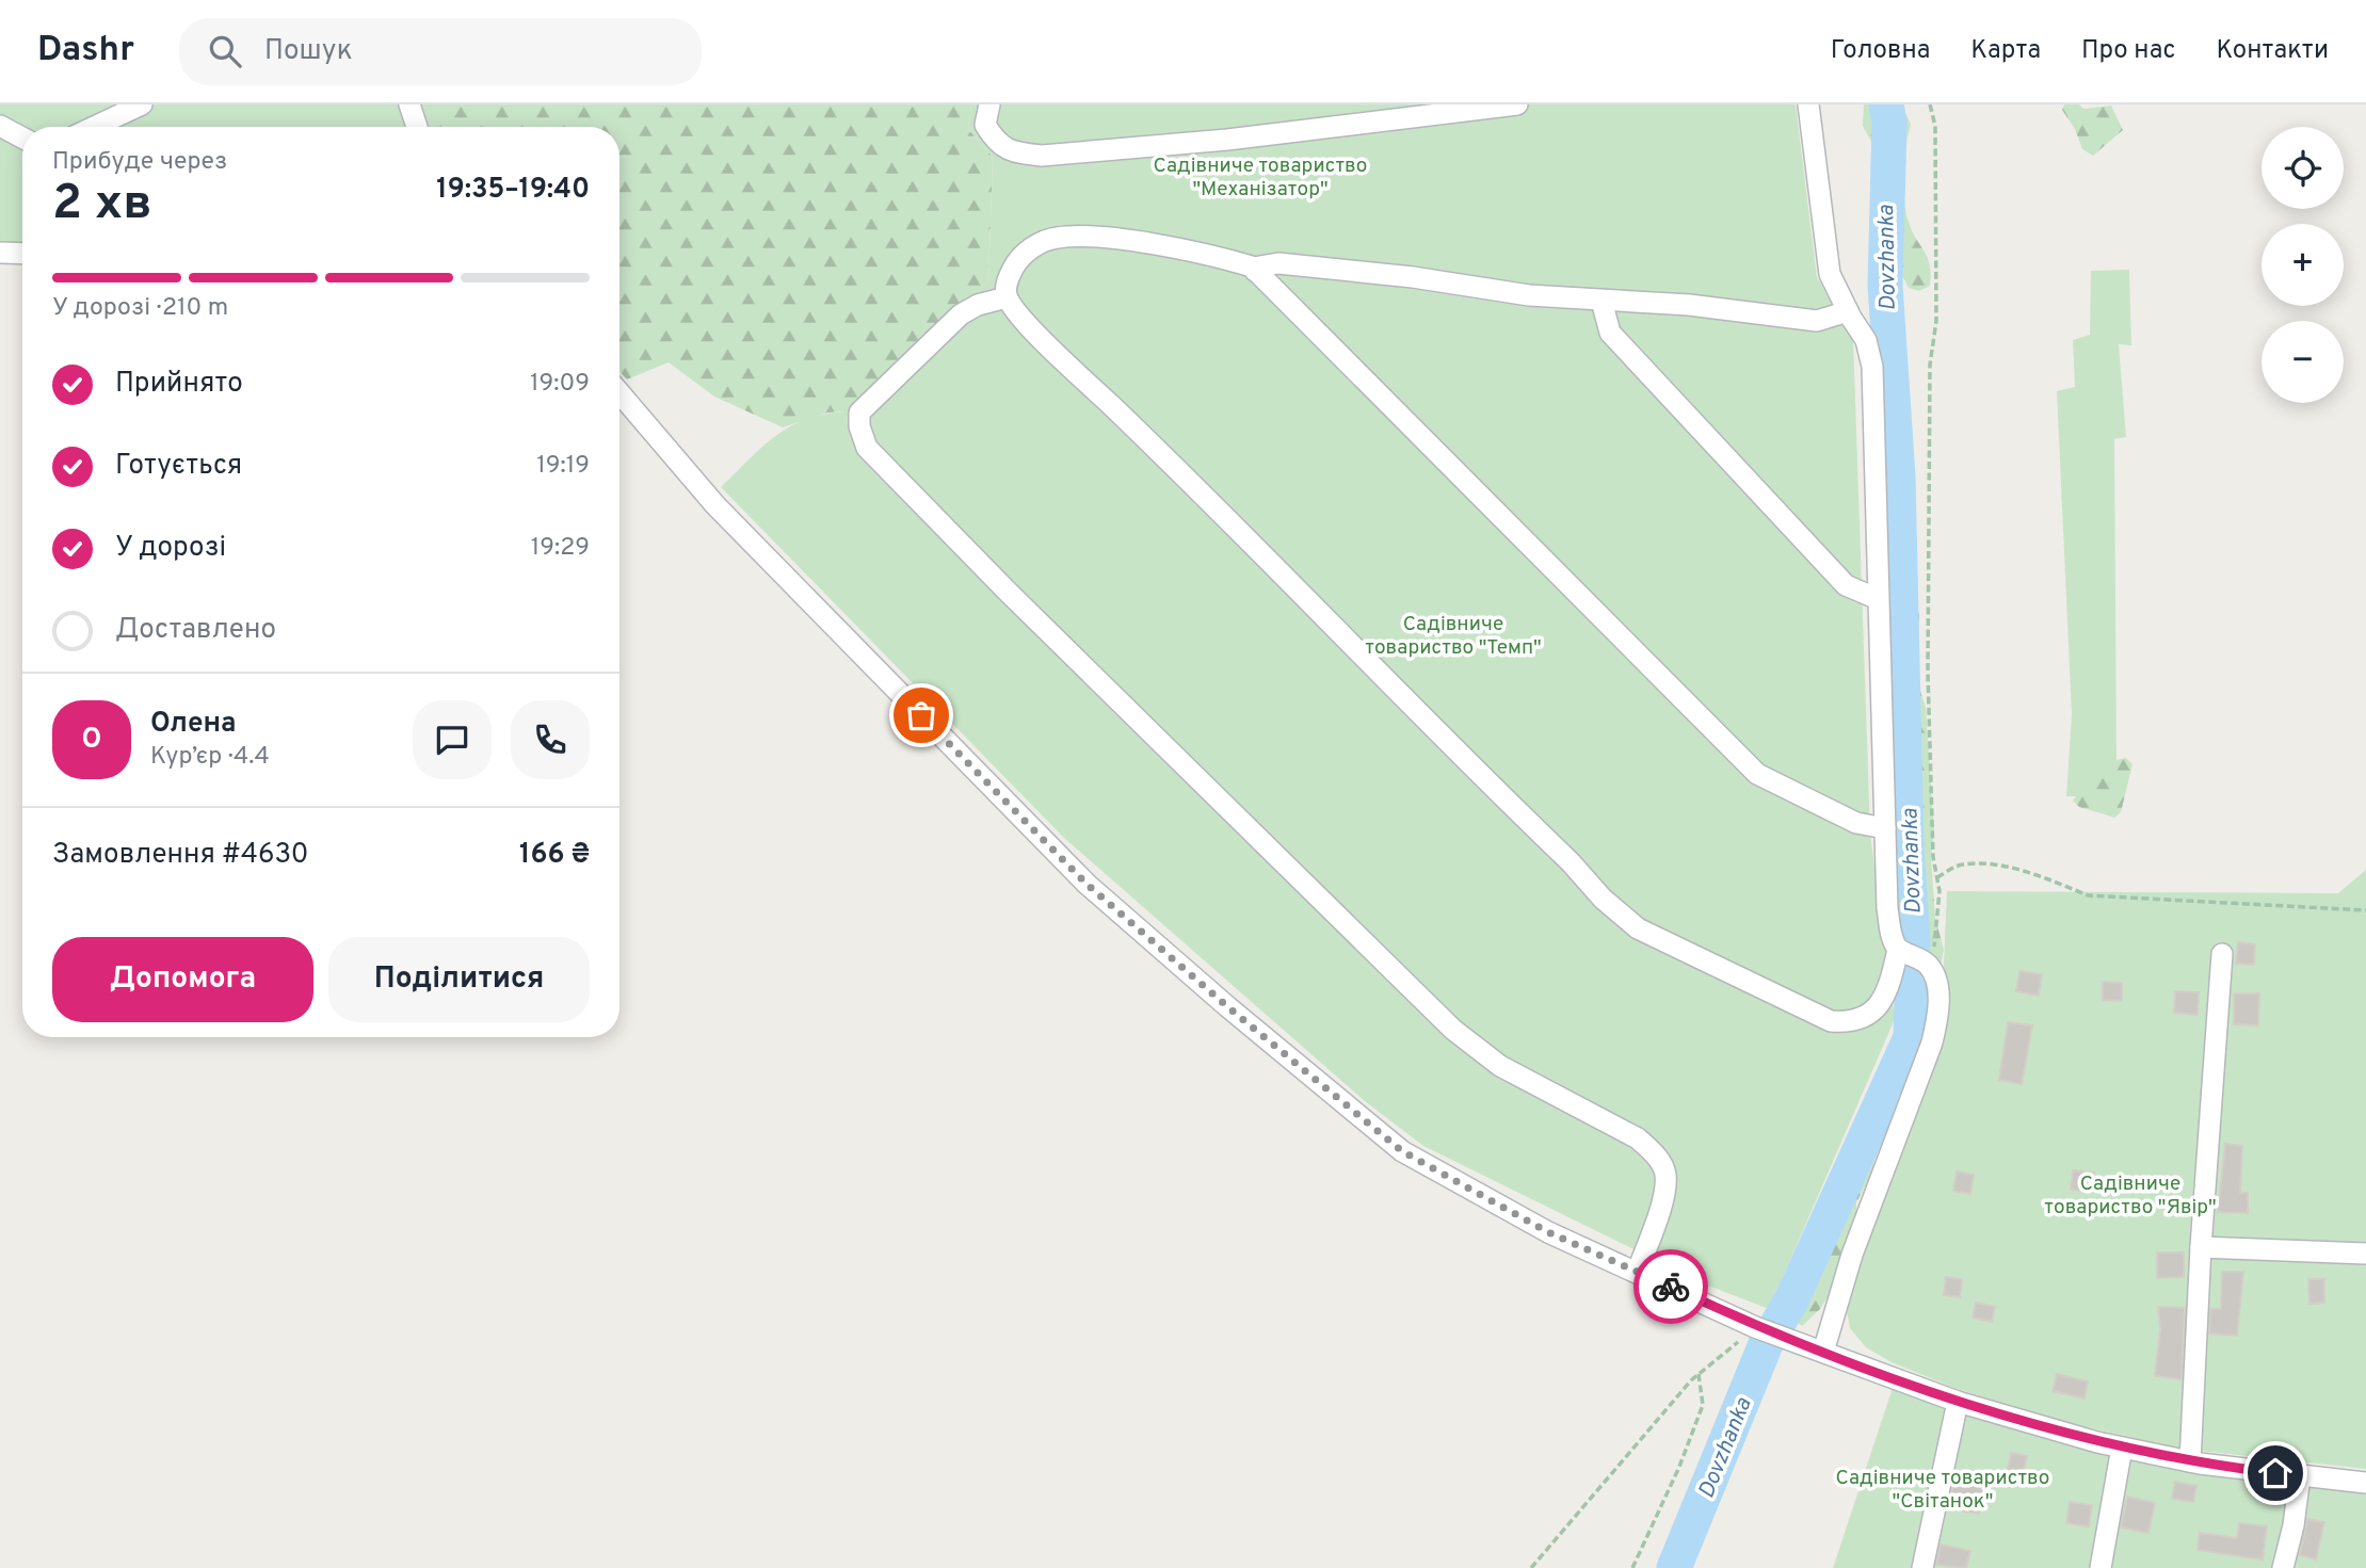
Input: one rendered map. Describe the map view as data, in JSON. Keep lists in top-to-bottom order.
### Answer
{
  "water": ["Dovzhanka"],
  "parks": [
    "Садівниче товариство \"Механізатор\"",
    "Садівниче товариство \"Темп\"",
    "Садівниче товариство \"Явір\"",
    "Садівниче товариство \"Світанок\""
  ],
  "page": {
    "header": "Dashr",
    "search": "Пошук",
    "nav": [
      "Головна",
      "Карта",
      "Про нас",
      "Контакти"
    ],
    "map_buttons": ["+", "−"],
    "heading": ["2 хв", "Прибуде через", "19:35–19:40"],
    "panel": [
      "Олена",
      "Кур’єр · 4.4",
      "Замовлення #4630",
      "166 ₴"
    ],
    "bar": "У дорозі · 210 m",
    "list": [
      ["Прийнято", "19:09"],
      ["Готується", "19:19"],
      ["У дорозі", "19:29"],
      "Доставлено"
    ],
    "round": "О",
    "buttons": ["Допомога", "Поділитися"]
  }
}
